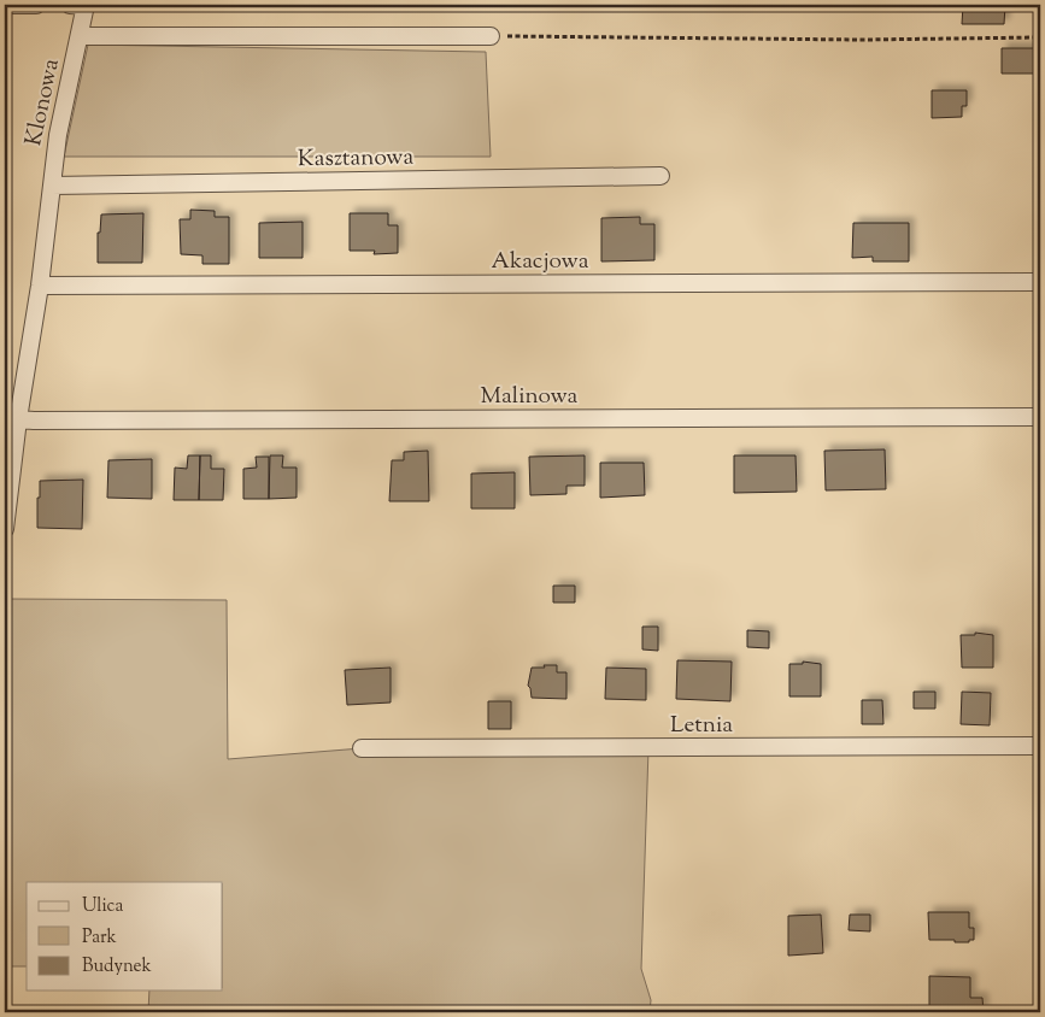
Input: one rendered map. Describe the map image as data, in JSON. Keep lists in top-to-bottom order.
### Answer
{
  "streets": {
    "street": [
      "Klonowa",
      "Kasztanowa",
      "Akacjowa",
      "Malinowa",
      "Letnia"
    ]
  },
  "crossings": [
    ["Klonowa", "Kasztanowa"],
    ["Klonowa", "Akacjowa"],
    ["Klonowa", "Malinowa"]
  ],
  "legend": ["Ulica", "Park", "Budynek"]
}
